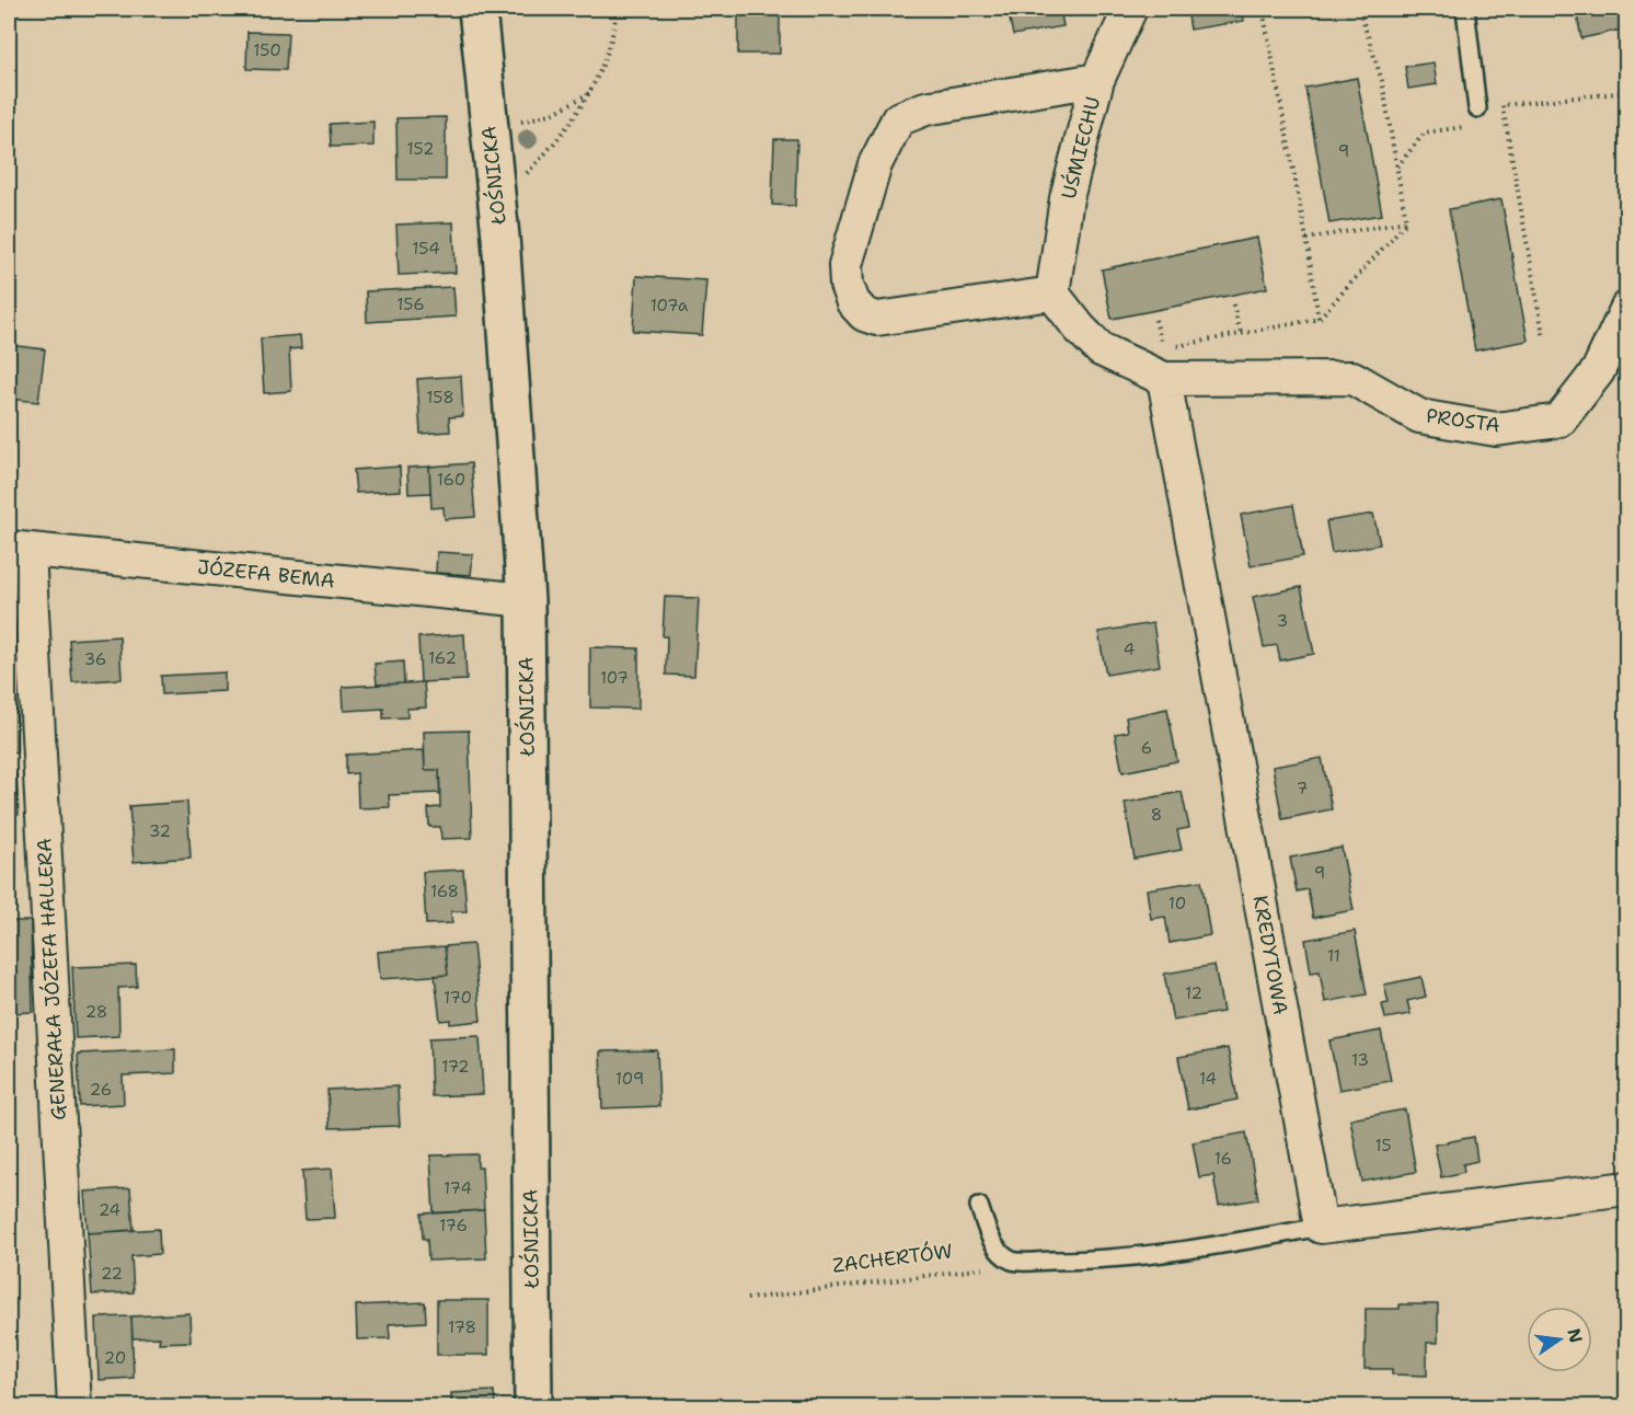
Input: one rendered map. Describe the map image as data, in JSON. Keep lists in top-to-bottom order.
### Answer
{
  "streets": {
    "street": [
      "UŚMIECHU",
      "ŁOŚNICKA",
      "PROSTA",
      "JÓZEFA BEMA",
      "KREDYTOWA",
      "GENERAŁA JÓZEFA HALLERA"
    ],
    "path": ["ZACHERTÓW"]
  },
  "crossings": [
    ["ŁOŚNICKA", "JÓZEFA BEMA"],
    ["PROSTA", "KREDYTOWA"],
    ["JÓZEFA BEMA", "GENERAŁA JÓZEFA HALLERA"]
  ],
  "house_numbers": [
    "150",
    "152",
    "9",
    "154",
    "156",
    "107a",
    "158",
    "160",
    "3",
    "4",
    "162",
    "36",
    "107",
    "6",
    "7",
    "8",
    "32",
    "9",
    "168",
    "10",
    "11",
    "12",
    "170",
    "28",
    "13",
    "172",
    "109",
    "14",
    "26",
    "15",
    "16",
    "174",
    "24",
    "176",
    "22",
    "178",
    "20"
  ],
  "north": "right"
}
